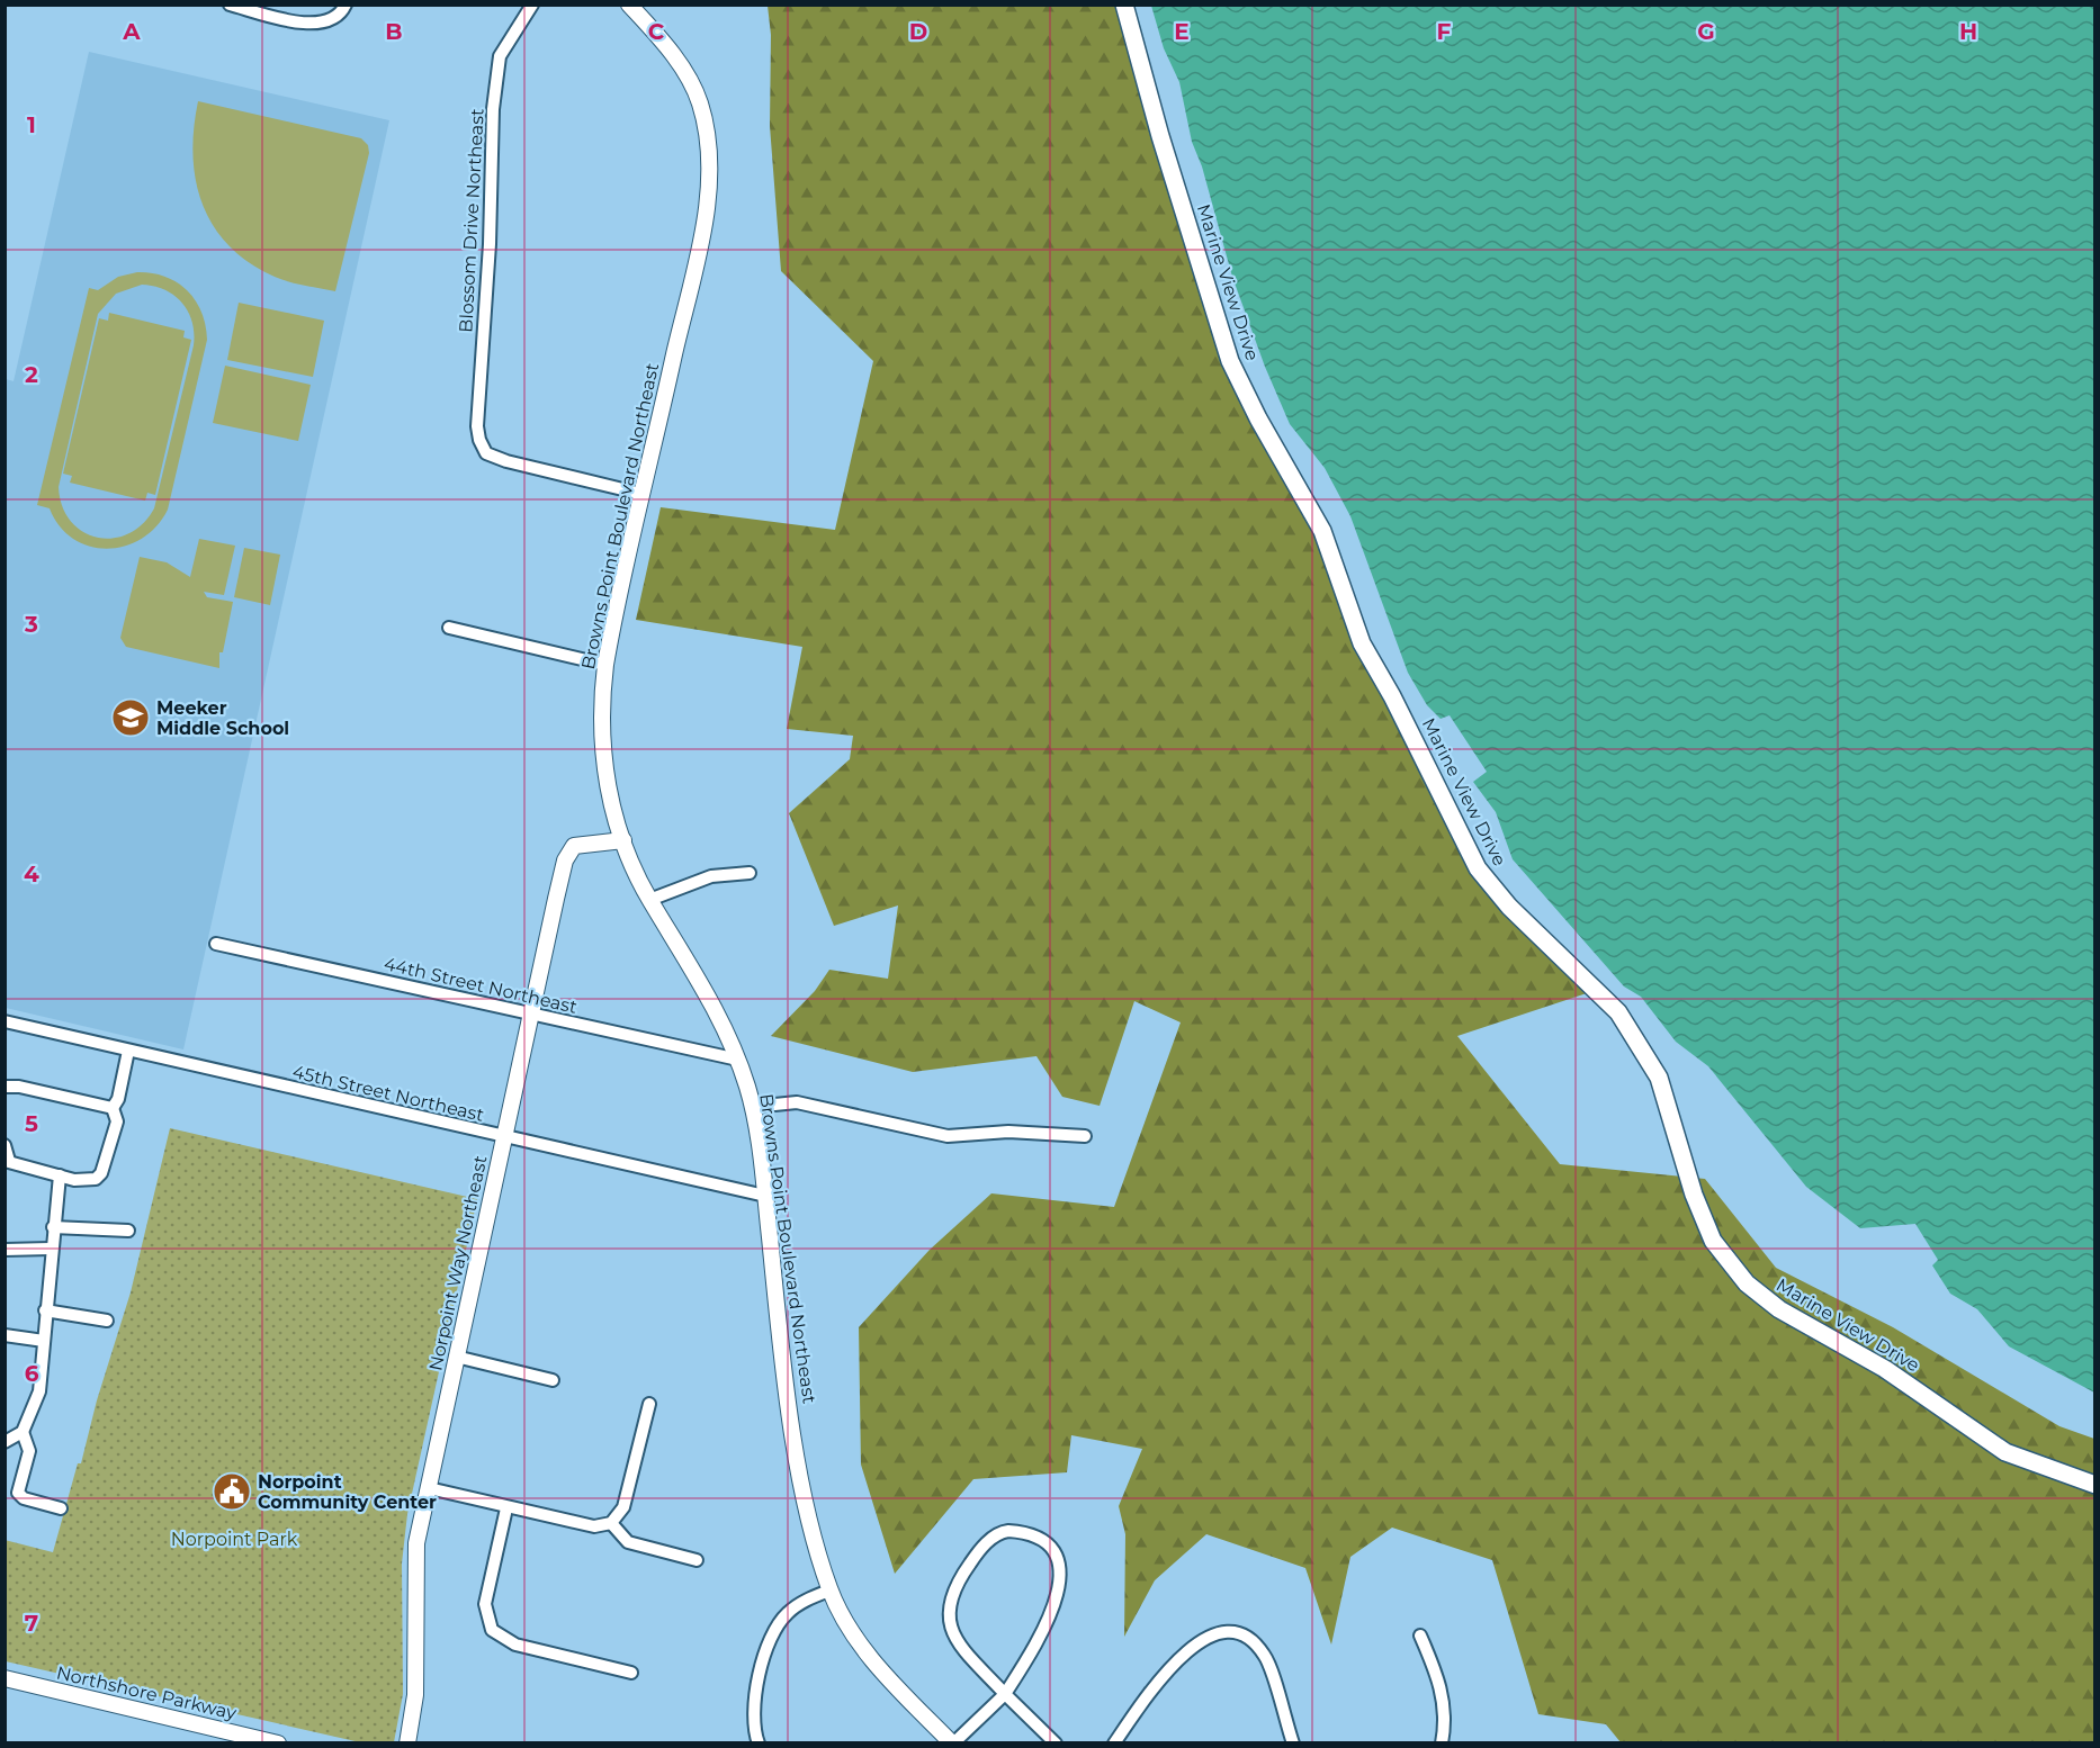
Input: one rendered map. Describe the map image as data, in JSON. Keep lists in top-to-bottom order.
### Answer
{
  "streets": {
    "main road": ["Marine View Drive"],
    "street": [
      "Blossom Drive Northeast",
      "Browns Point Boulevard Northeast",
      "44th Street Northeast",
      "45th Street Northeast",
      "Norpoint Way Northeast",
      "Northshore Parkway"
    ]
  },
  "crossings": [
    ["Blossom Drive Northeast", "Browns Point Boulevard Northeast"],
    ["Browns Point Boulevard Northeast", "44th Street Northeast"],
    ["Browns Point Boulevard Northeast", "45th Street Northeast"],
    ["Browns Point Boulevard Northeast", "Norpoint Way Northeast"],
    ["44th Street Northeast", "Norpoint Way Northeast"],
    ["45th Street Northeast", "Norpoint Way Northeast"]
  ],
  "parks": ["Norpoint Park"],
  "places": {
    "school or university": ["Meeker Middle School"],
    "public building": ["Norpoint Community Center"]
  },
  "grid": {
    "columns": [
      "A",
      "B",
      "C",
      "D",
      "E",
      "F",
      "G",
      "H"
    ],
    "rows": [
      "1",
      "2",
      "3",
      "4",
      "5",
      "6",
      "7"
    ]
  }
}
